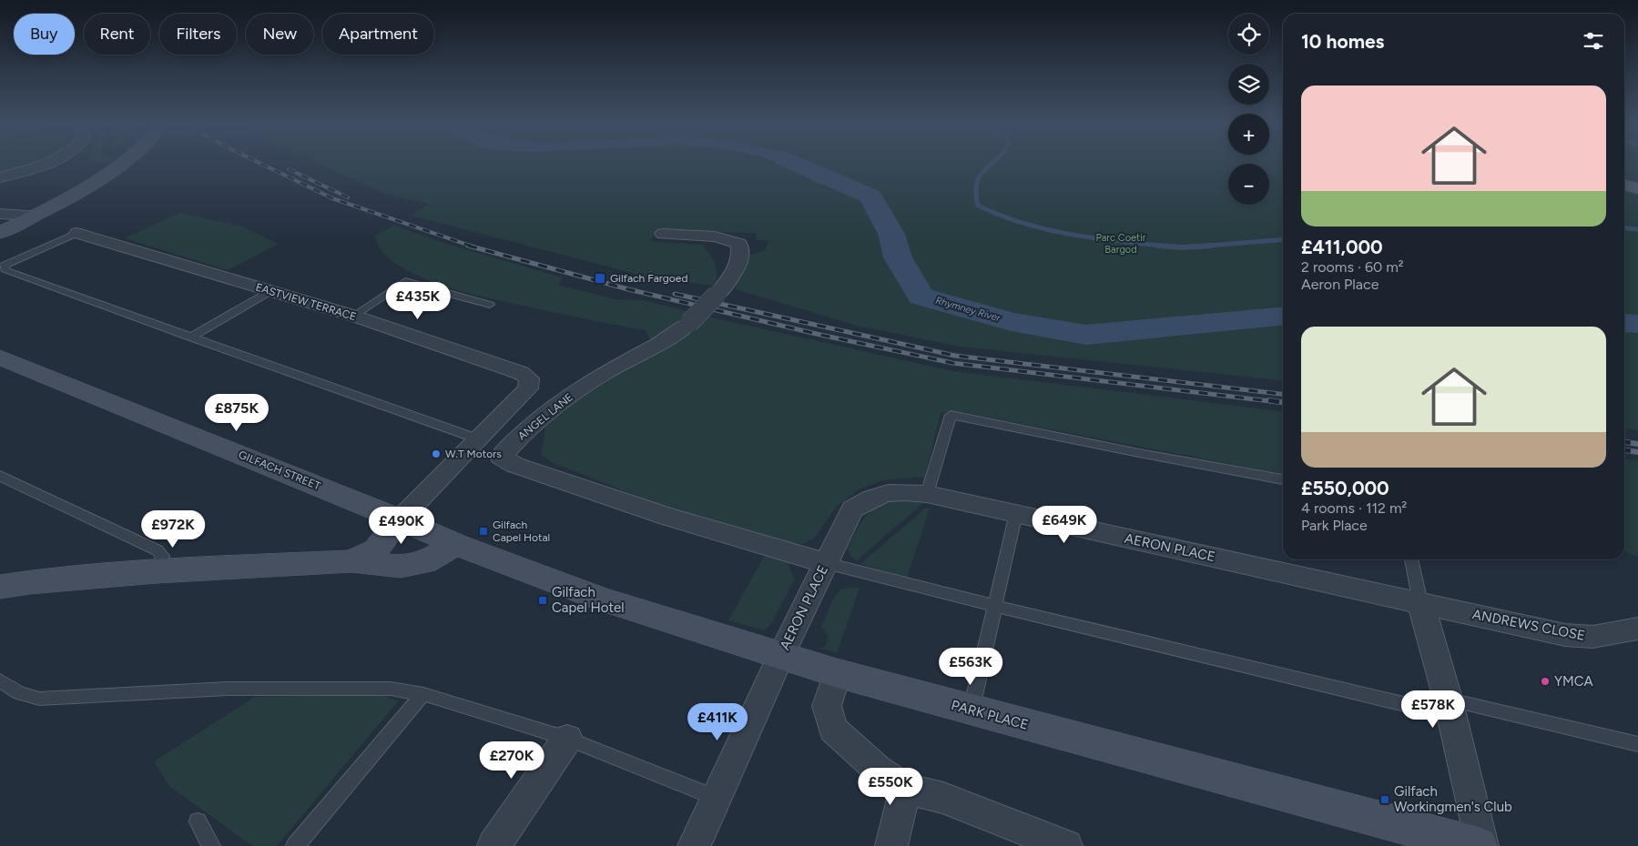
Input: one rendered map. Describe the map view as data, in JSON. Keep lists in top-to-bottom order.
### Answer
{
  "streets": {
    "street": [
      "EASTVIEW TERRACE",
      "ANGEL LANE",
      "GILFACH STREET",
      "AERON PLACE",
      "ANDREWS CLOSE",
      "PARK PLACE"
    ]
  },
  "crossings": [
    ["EASTVIEW TERRACE", "GILFACH STREET"],
    ["ANGEL LANE", "AERON PLACE"],
    ["GILFACH STREET", "PARK PLACE"],
    ["AERON PLACE", "ANDREWS CLOSE"],
    ["AERON PLACE", "PARK PLACE"]
  ],
  "water": ["Rhymney River"],
  "parks": ["Parc Coetir Bargod"],
  "places": {
    "transit": [
      "Gilfach Fargoed",
      "Gilfach Capel Hotal",
      "Gilfach Capel Hotel",
      "Gilfach Workingmen's Club"
    ],
    "other": ["W.T Motors", "YMCA"]
  },
  "page": {
    "map_buttons": ["+", "−"],
    "chip": [
      "Buy",
      "Rent",
      "Filters",
      "New",
      "Apartment"
    ],
    "heading": "10 homes",
    "list": [
      {
        "name": "£411,000",
        "note": "2 rooms · 60 m² · Aeron Place"
      },
      {
        "name": "£550,000",
        "note": "4 rooms · 112 m² · Park Place"
      }
    ],
    "price": [
      "£435K",
      "£875K",
      "£649K",
      "£490K",
      "£972K",
      "£563K",
      "£578K",
      "£411K",
      "£270K",
      "£550K"
    ]
  }
}
